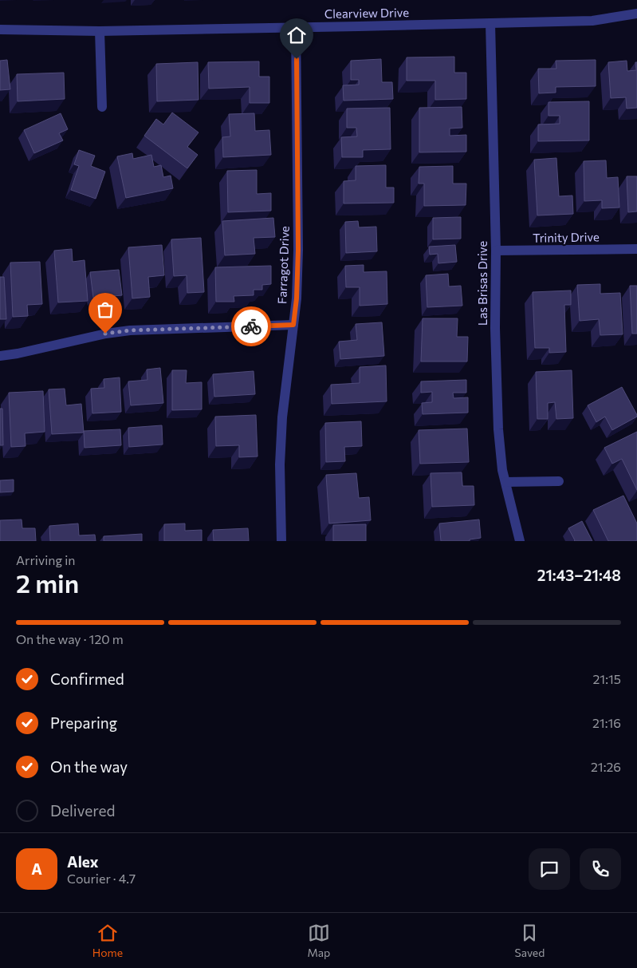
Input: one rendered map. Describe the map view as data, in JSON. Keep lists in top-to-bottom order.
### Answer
{
  "streets": {
    "street": [
      "Clearview Drive",
      "Trinity Drive",
      "Farragot Drive",
      "Las Brisas Drive"
    ]
  },
  "crossings": [
    ["Clearview Drive", "Farragot Drive"],
    ["Clearview Drive", "Las Brisas Drive"],
    ["Trinity Drive", "Las Brisas Drive"]
  ],
  "page": {
    "heading": ["2 min", "Arriving in", "21:43–21:48"],
    "panel": ["Alex", "Courier · 4.7"],
    "bar": "On the way · 120 m",
    "list": [
      ["Confirmed", "21:15"],
      ["Preparing", "21:16"],
      ["On the way", "21:26"],
      "Delivered"
    ],
    "round": "A",
    "tabs": ["Home", "Map", "Saved"]
  }
}
